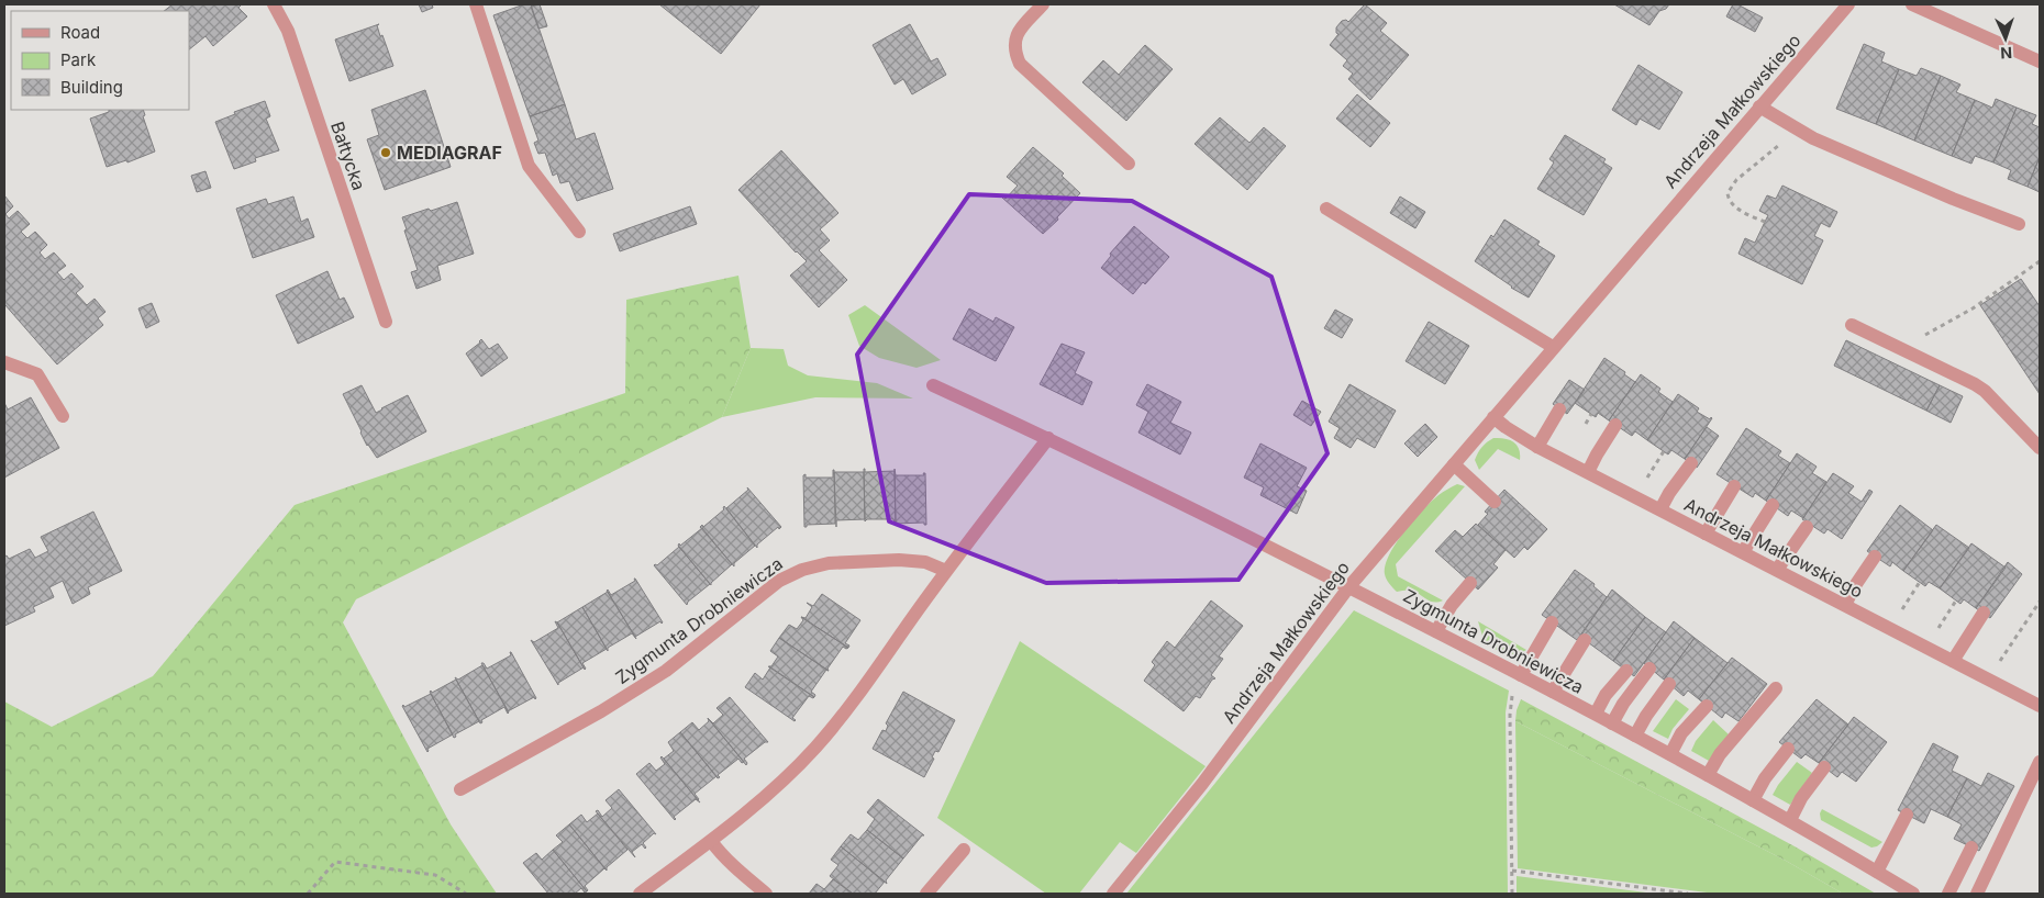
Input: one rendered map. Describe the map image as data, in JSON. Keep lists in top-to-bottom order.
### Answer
{
  "streets": {
    "street": ["Andrzeja Małkowskiego", "Bałtycka", "Zygmunta Drobniewicza"]
  },
  "crossings": [
    ["Andrzeja Małkowskiego", "Zygmunta Drobniewicza"]
  ],
  "places": ["MEDIAGRAF"],
  "legend": ["Road", "Park", "Building"],
  "north": "bottom"
}
